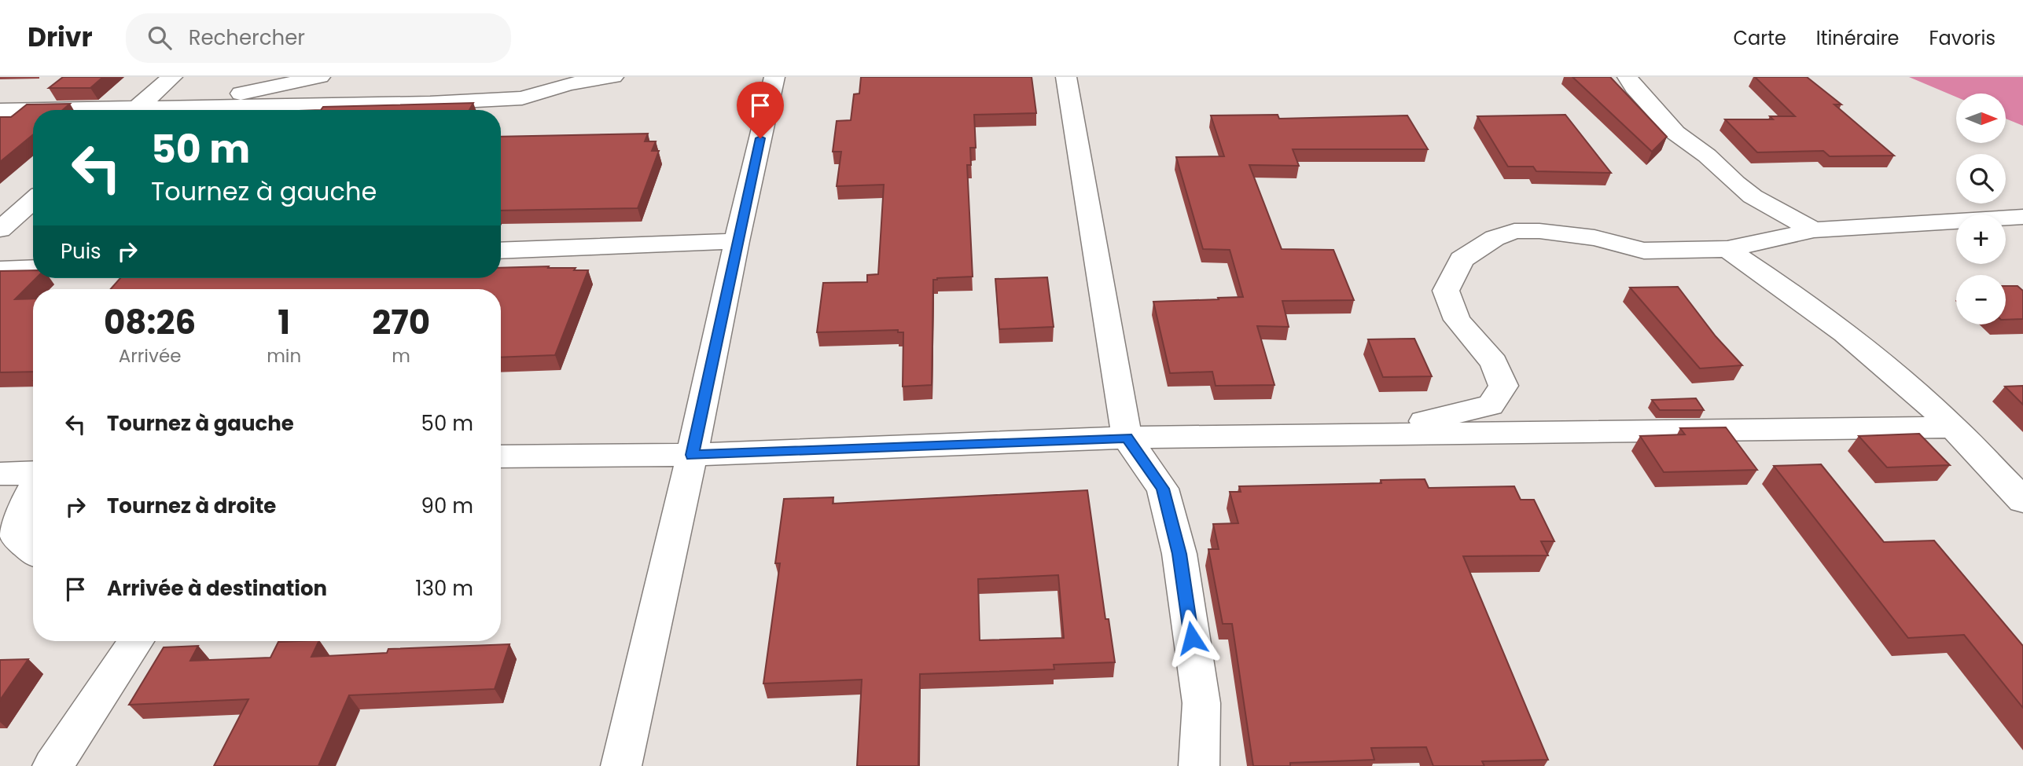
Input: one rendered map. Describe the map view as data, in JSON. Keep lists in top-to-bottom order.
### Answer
{
  "north": "right",
  "page": {
    "header": "Drivr",
    "search": "Rechercher",
    "nav": ["Carte", "Itinéraire", "Favoris"],
    "map_buttons": ["+", "−"],
    "turn": ["50 m", "Tournez à gauche"],
    "then": "Puis",
    "eta": [
      "08:26",
      "Arrivée",
      "1",
      "min",
      "270",
      "m"
    ],
    "list": [
      {
        "name": "Tournez à gauche",
        "value": "50 m"
      },
      {
        "name": "Tournez à droite",
        "value": "90 m"
      },
      {
        "name": "Arrivée à destination",
        "value": "130 m"
      }
    ]
  }
}
